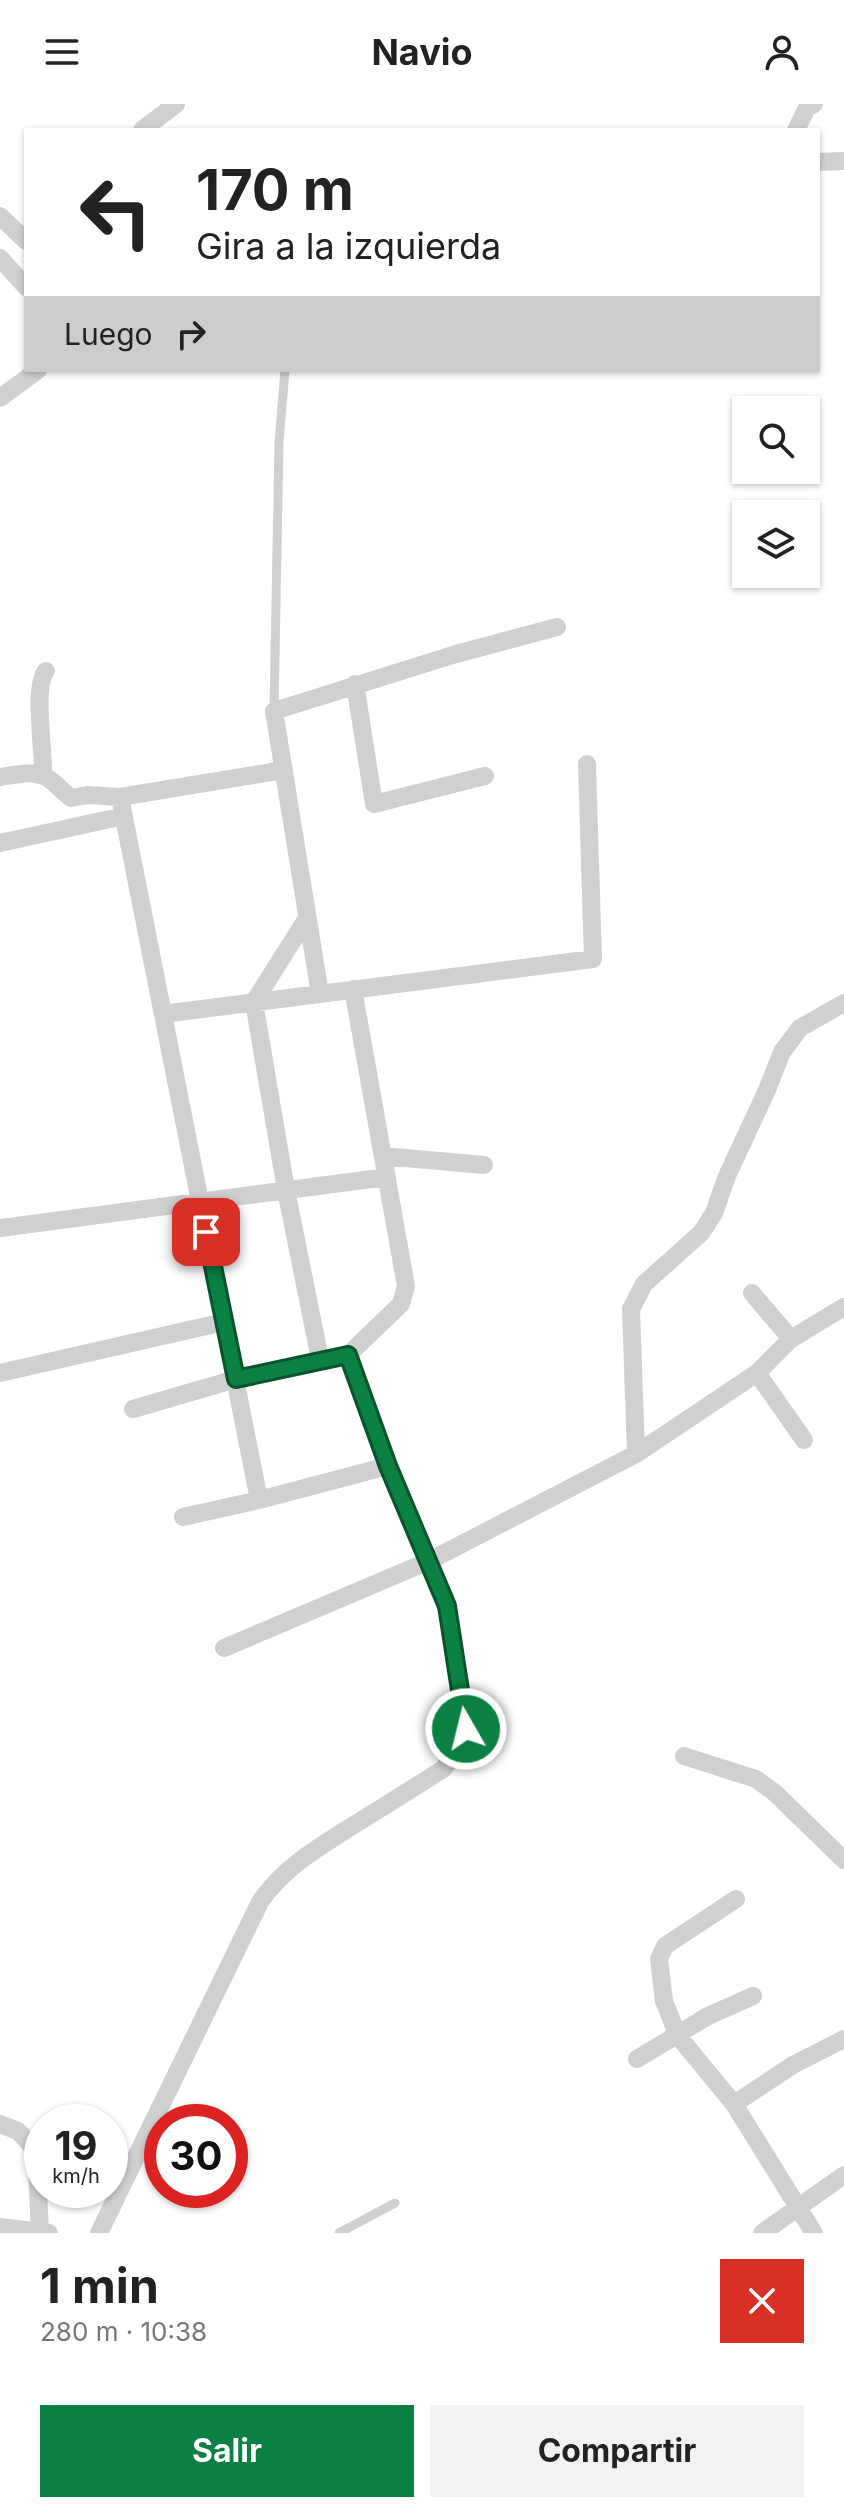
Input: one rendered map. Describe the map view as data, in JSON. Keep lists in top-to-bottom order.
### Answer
{
  "page": {
    "header": "Navio",
    "turn": ["170 m", "Gira a la izquierda"],
    "then": "Luego",
    "speed": "19 km/h",
    "limit": "30",
    "heading": ["1 min", "280 m · 10:38"],
    "buttons": ["Salir", "Compartir"]
  }
}
